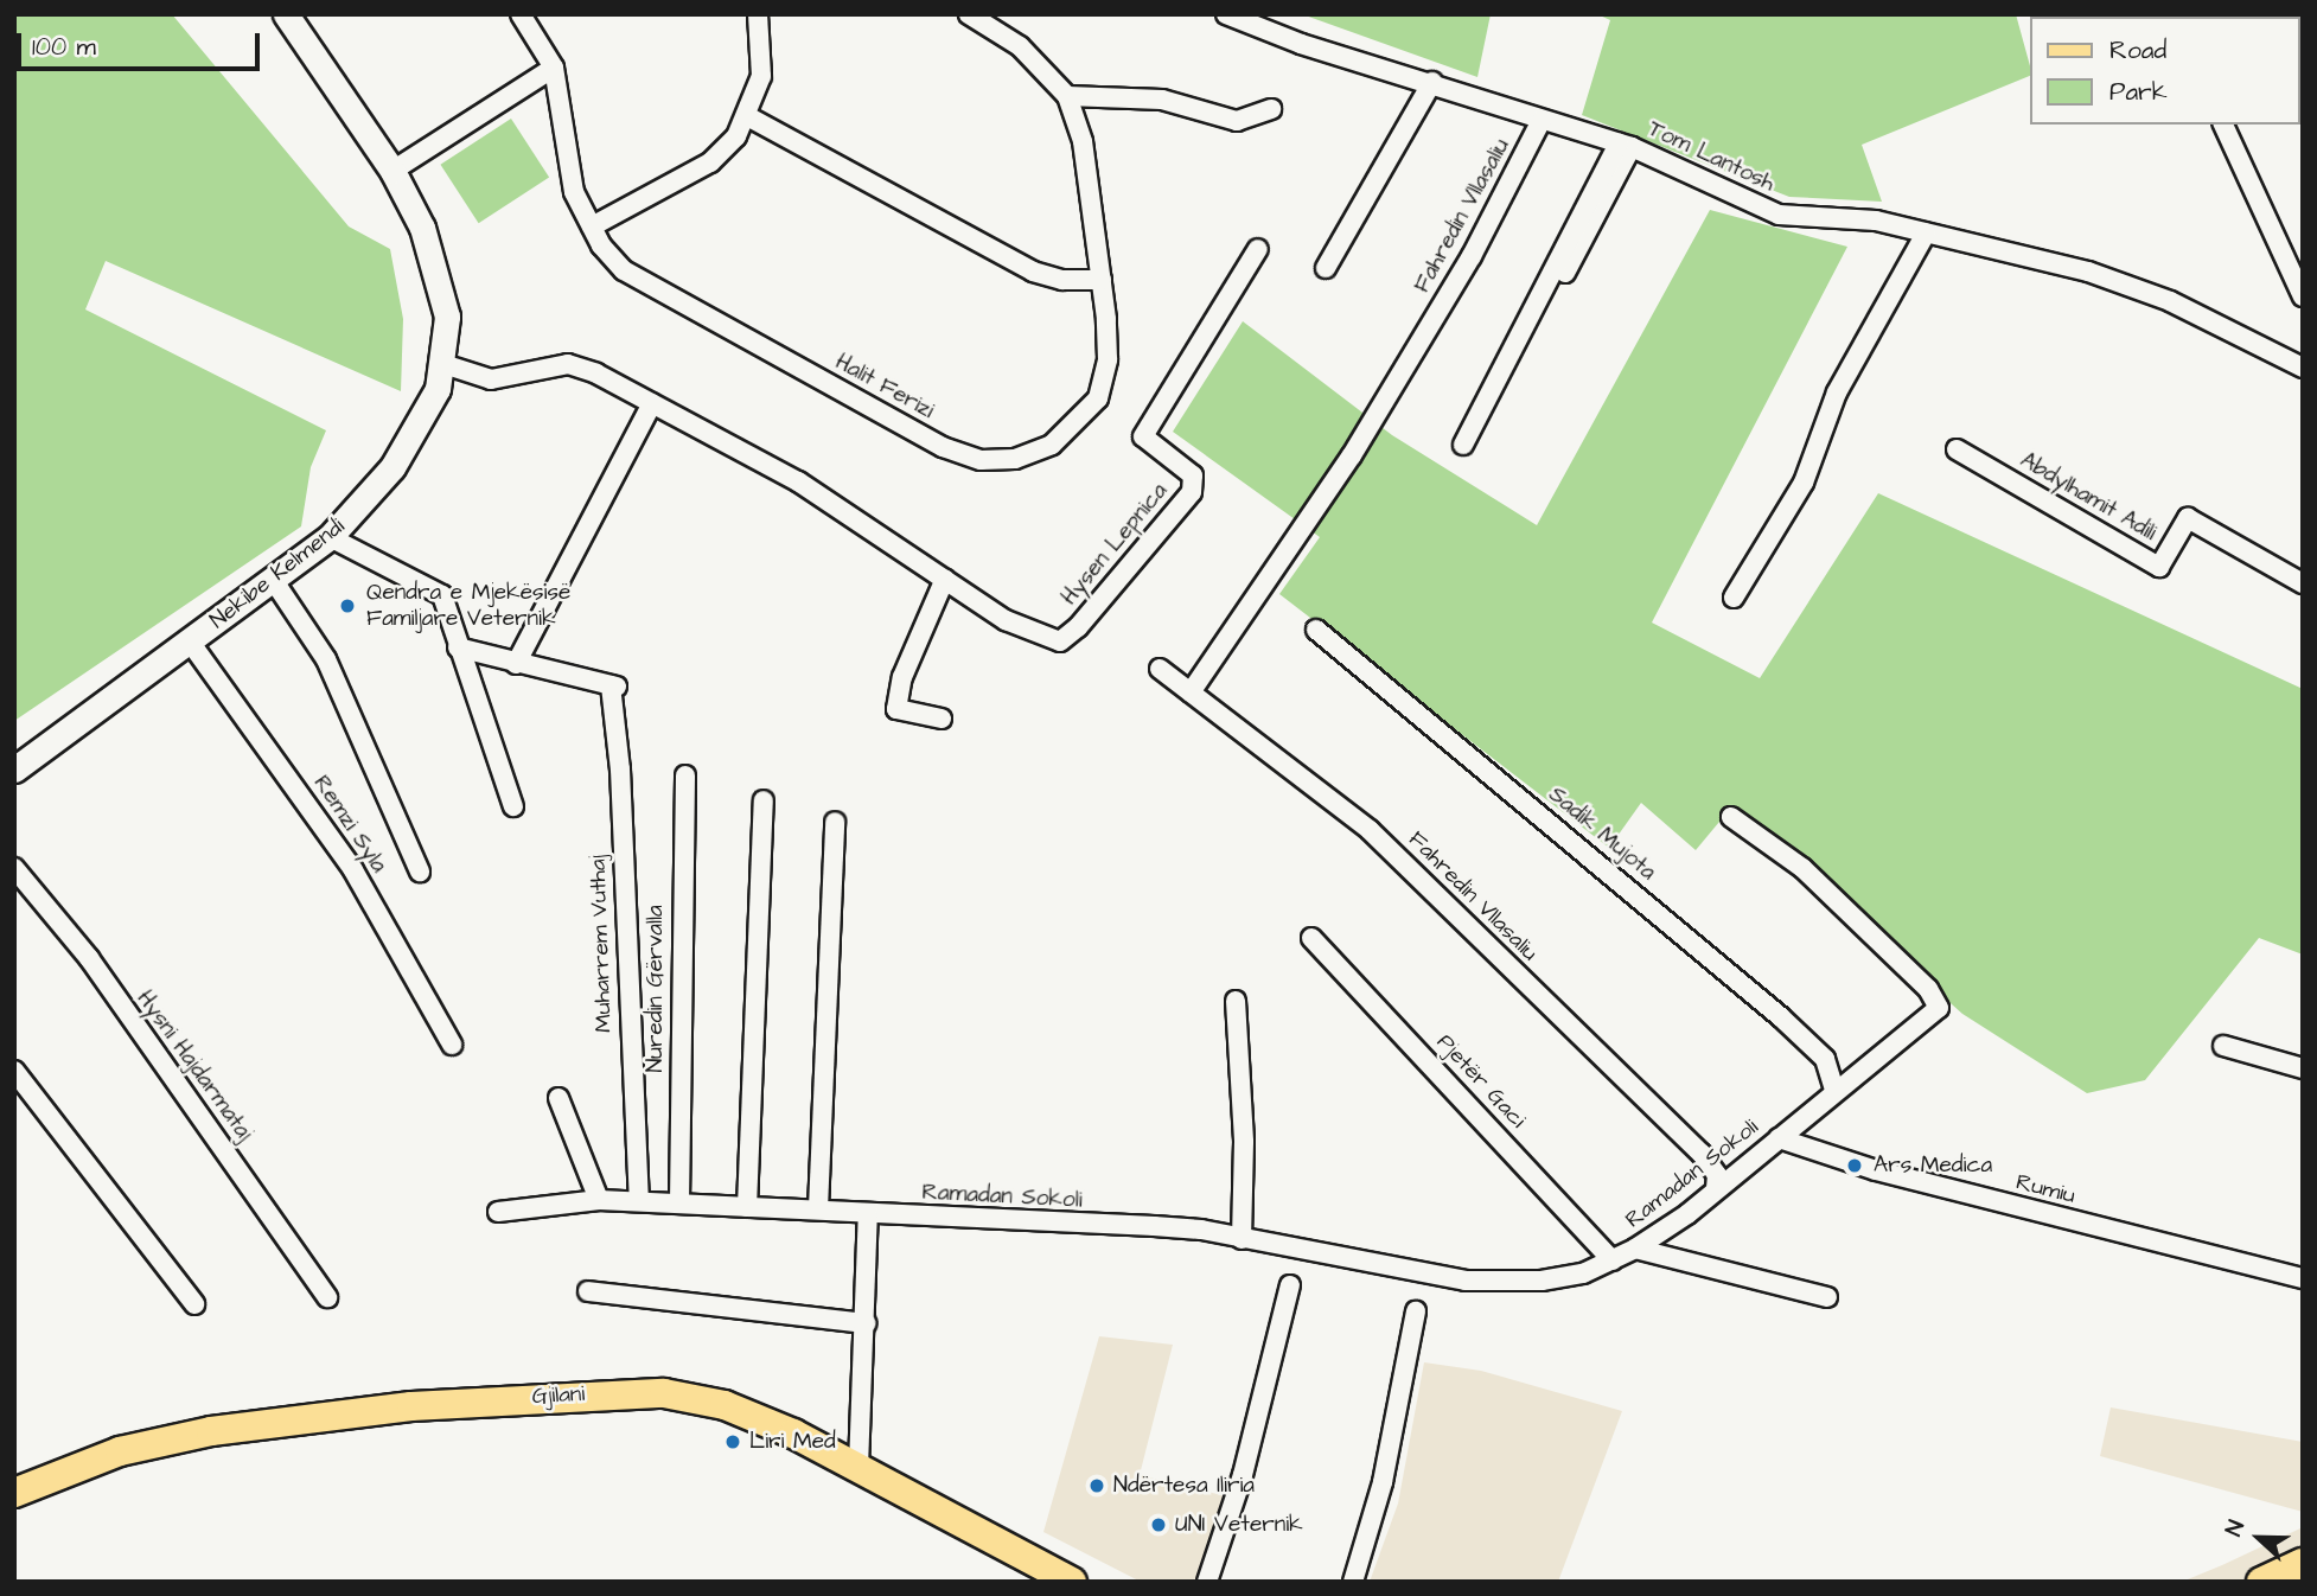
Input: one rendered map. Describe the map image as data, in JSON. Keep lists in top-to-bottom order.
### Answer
{
  "streets": {
    "main road": ["Gjilani"],
    "street": [
      "Tom Lantosh",
      "Fahredin Vllasaliu",
      "Halit Ferizi",
      "Abdylhamit Adili",
      "Hysen Lepnica",
      "Nekibe Kelmendi",
      "Remzi Syla",
      "Sadik Mujota",
      "Muharrem Vuthaj",
      "Nuredin Gërvalla",
      "Hysni Hajdarmataj",
      "Pjetër Gaci",
      "Ramadan Sokoli",
      "Rumiu"
    ]
  },
  "crossings": [
    ["Tom Lantosh", "Fahredin Vllasaliu"],
    ["Fahredin Vllasaliu", "Ramadan Sokoli"],
    ["Hysen Lepnica", "Nekibe Kelmendi"],
    ["Nekibe Kelmendi", "Remzi Syla"],
    ["Sadik Mujota", "Ramadan Sokoli"],
    ["Muharrem Vuthaj", "Ramadan Sokoli"],
    ["Nuredin Gërvalla", "Ramadan Sokoli"],
    ["Pjetër Gaci", "Ramadan Sokoli"],
    ["Ramadan Sokoli", "Rumiu"]
  ],
  "places": [
    "Qendra e Mjekësisë Familjare Veternik",
    "Ars Medica",
    "Liri Med",
    "Ndërtesa Iliria",
    "UNI Veternik"
  ],
  "legend": ["Road", "Park"],
  "scale_bar": "100 m",
  "north": "left"
}
